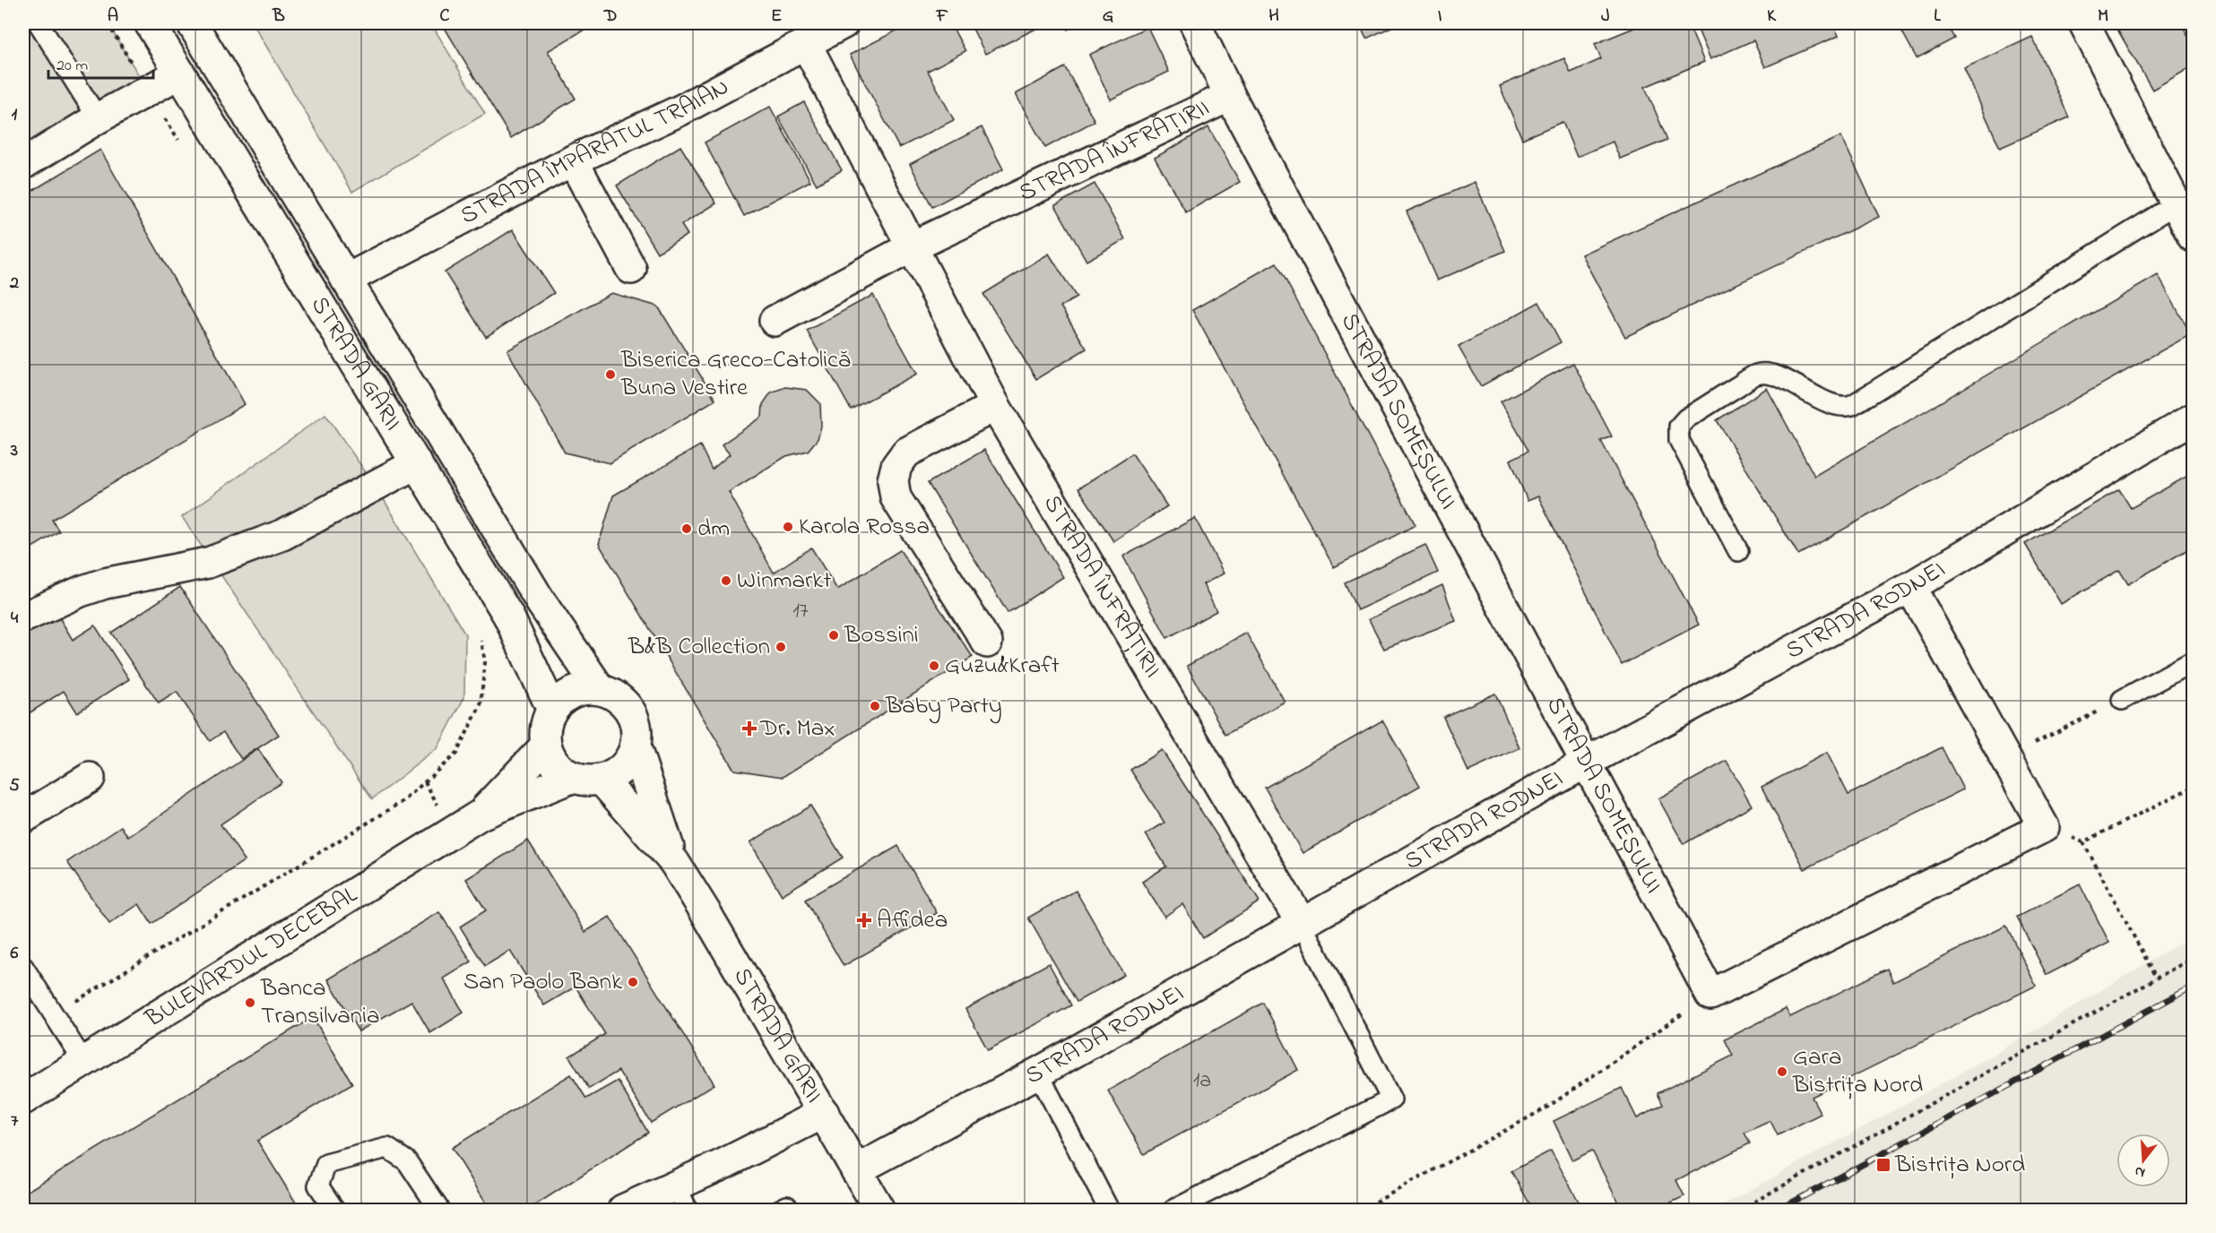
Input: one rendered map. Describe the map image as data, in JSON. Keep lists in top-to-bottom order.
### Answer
{
  "streets": {
    "street": [
      "STRADA ÎNFRĂȚIRII",
      "STRADA ÎMPĂRATUL TRAIAN",
      "STRADA GĂRII",
      "STRADA SOMEȘULUI",
      "STRADA RODNEI",
      "BULEVARDUL DECEBAL"
    ]
  },
  "crossings": [
    ["STRADA ÎNFRĂȚIRII", "STRADA ÎMPĂRATUL TRAIAN"],
    ["STRADA ÎNFRĂȚIRII", "STRADA SOMEȘULUI"],
    ["STRADA ÎNFRĂȚIRII", "STRADA RODNEI"],
    ["STRADA ÎMPĂRATUL TRAIAN", "STRADA GĂRII"],
    ["STRADA GĂRII", "STRADA RODNEI"],
    ["STRADA GĂRII", "BULEVARDUL DECEBAL"],
    ["STRADA SOMEȘULUI", "STRADA RODNEI"]
  ],
  "places": {
    "other": [
      "Biserica Greco-Catolică Buna Vestire",
      "Karola Rossa",
      "dm",
      "Winmarkt",
      "Bossini",
      "B&B Collection",
      "Guzu&Kraft",
      "Baby Party",
      "San Paolo Bank",
      "Banca Transilvania",
      "Gara Bistrița Nord"
    ],
    "health": ["Dr. Max", "Affidea"],
    "transit": ["Bistrița Nord"]
  },
  "house_numbers": ["17", "1a"],
  "scale_bar": "20 m",
  "north": "bottom",
  "grid": {
    "columns": [
      "A",
      "B",
      "C",
      "D",
      "E",
      "F",
      "G",
      "H",
      "I",
      "J",
      "K",
      "L",
      "M"
    ],
    "rows": [
      "1",
      "2",
      "3",
      "4",
      "5",
      "6",
      "7"
    ]
  }
}
